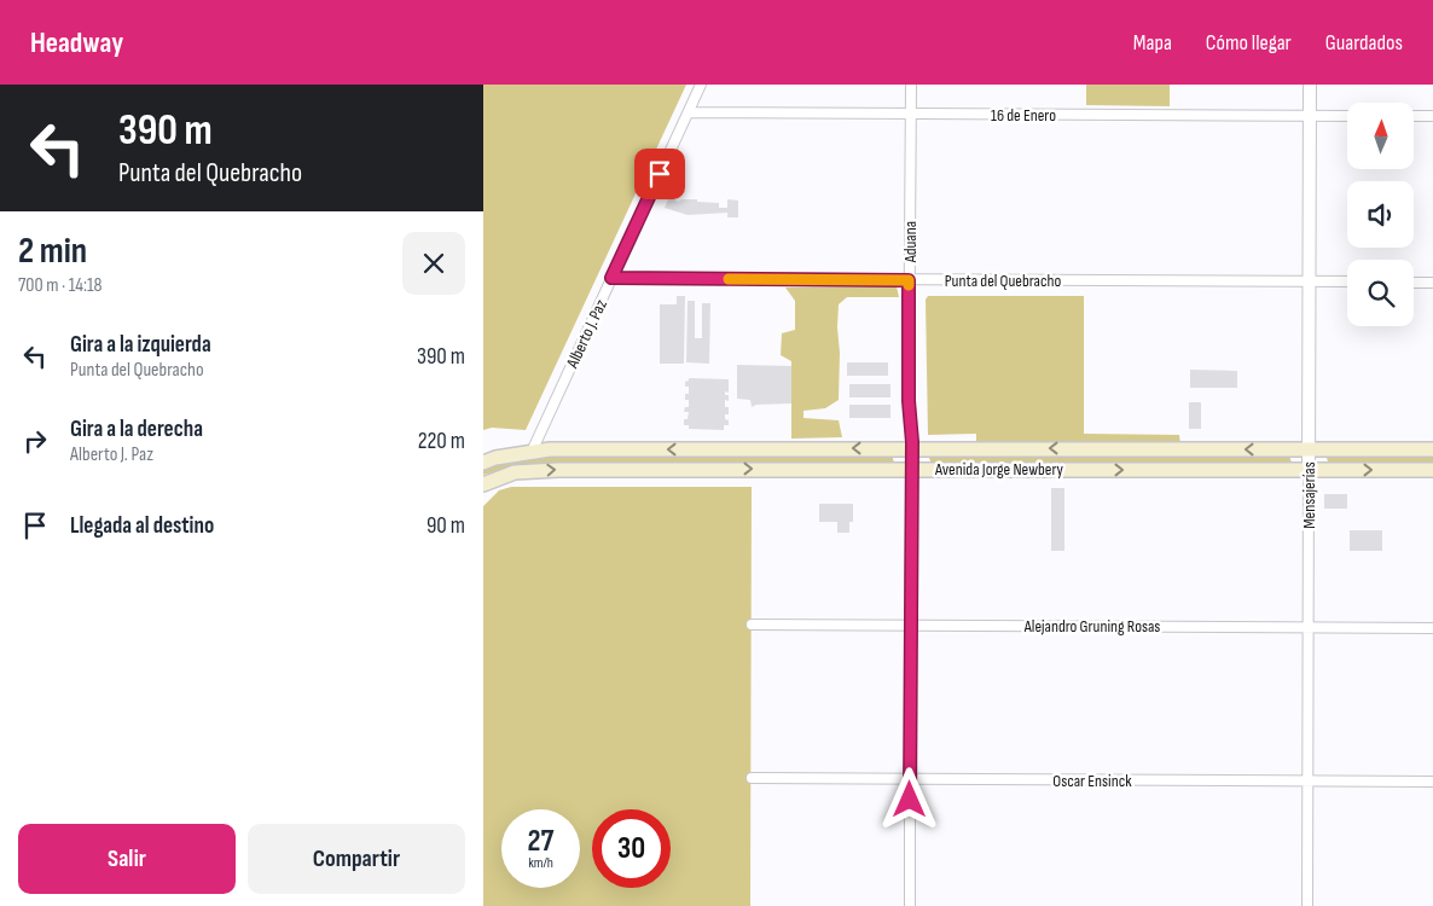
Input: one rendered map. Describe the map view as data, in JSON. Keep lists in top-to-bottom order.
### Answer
{
  "streets": {
    "main road": ["Avenida Jorge Newbery"],
    "street": [
      "16 de Enero",
      "Aduana",
      "Punta del Quebracho",
      "Alberto J. Paz",
      "Mensajerías",
      "Alejandro Gruning Rosas",
      "Oscar Ensinck"
    ]
  },
  "crossings": [
    ["16 de Enero", "Aduana"],
    ["16 de Enero", "Alberto J. Paz"],
    ["16 de Enero", "Mensajerías"],
    ["Aduana", "Punta del Quebracho"],
    ["Aduana", "Avenida Jorge Newbery"],
    ["Aduana", "Alejandro Gruning Rosas"],
    ["Aduana", "Oscar Ensinck"],
    ["Punta del Quebracho", "Alberto J. Paz"],
    ["Punta del Quebracho", "Mensajerías"],
    ["Alberto J. Paz", "Avenida Jorge Newbery"],
    ["Avenida Jorge Newbery", "Mensajerías"],
    ["Mensajerías", "Alejandro Gruning Rosas"],
    ["Mensajerías", "Oscar Ensinck"]
  ],
  "north": "top",
  "page": {
    "header": "Headway",
    "nav": ["Mapa", "Cómo llegar", "Guardados"],
    "turn": ["390 m", "Punta del Quebracho"],
    "heading": ["2 min", "700 m · 14:18"],
    "list": [
      {
        "name": "Gira a la izquierda",
        "note": "Punta del Quebracho",
        "value": "390 m"
      },
      {
        "name": "Gira a la derecha",
        "note": "Alberto J. Paz",
        "value": "220 m"
      },
      {
        "name": "Llegada al destino",
        "value": "90 m"
      }
    ],
    "speed": "27 km/h",
    "limit": "30",
    "buttons": ["Salir", "Compartir"]
  }
}
